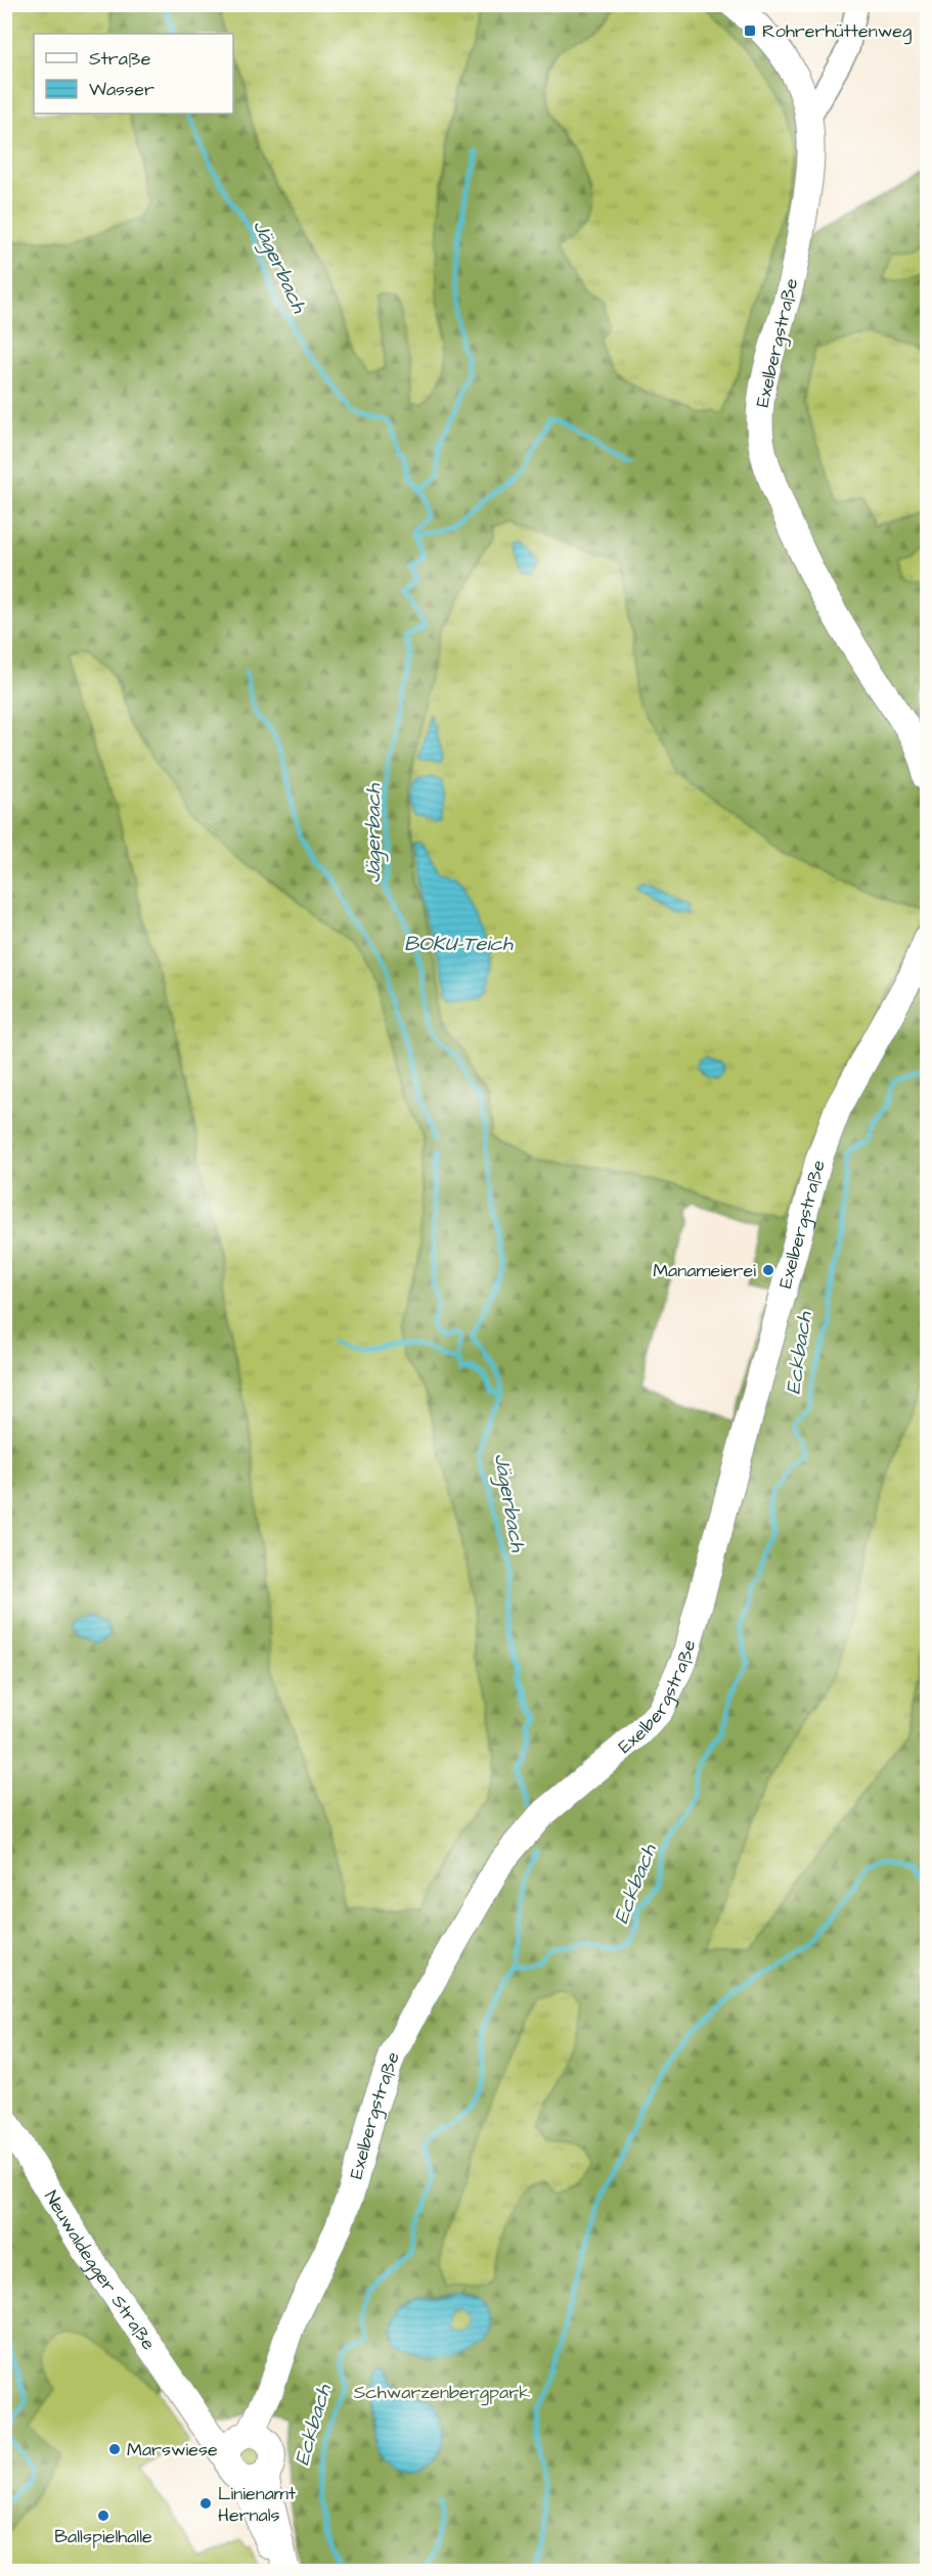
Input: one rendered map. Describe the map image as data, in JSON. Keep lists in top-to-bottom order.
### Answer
{
  "streets": {
    "main road": ["Exelbergstraße", "Neuwaldegger Straße"]
  },
  "crossings": [
    ["Exelbergstraße", "Neuwaldegger Straße"]
  ],
  "water": ["Jägerbach", "BOKU-Teich", "Eckbach"],
  "parks": ["Schwarzenbergpark"],
  "places": {
    "transit": ["Rohrerhüttenweg"],
    "other": [
      "Manameierei",
      "Marswiese",
      "Linienamt Hernals",
      "Ballspielhalle"
    ]
  },
  "legend": ["Straße", "Wasser"]
}
